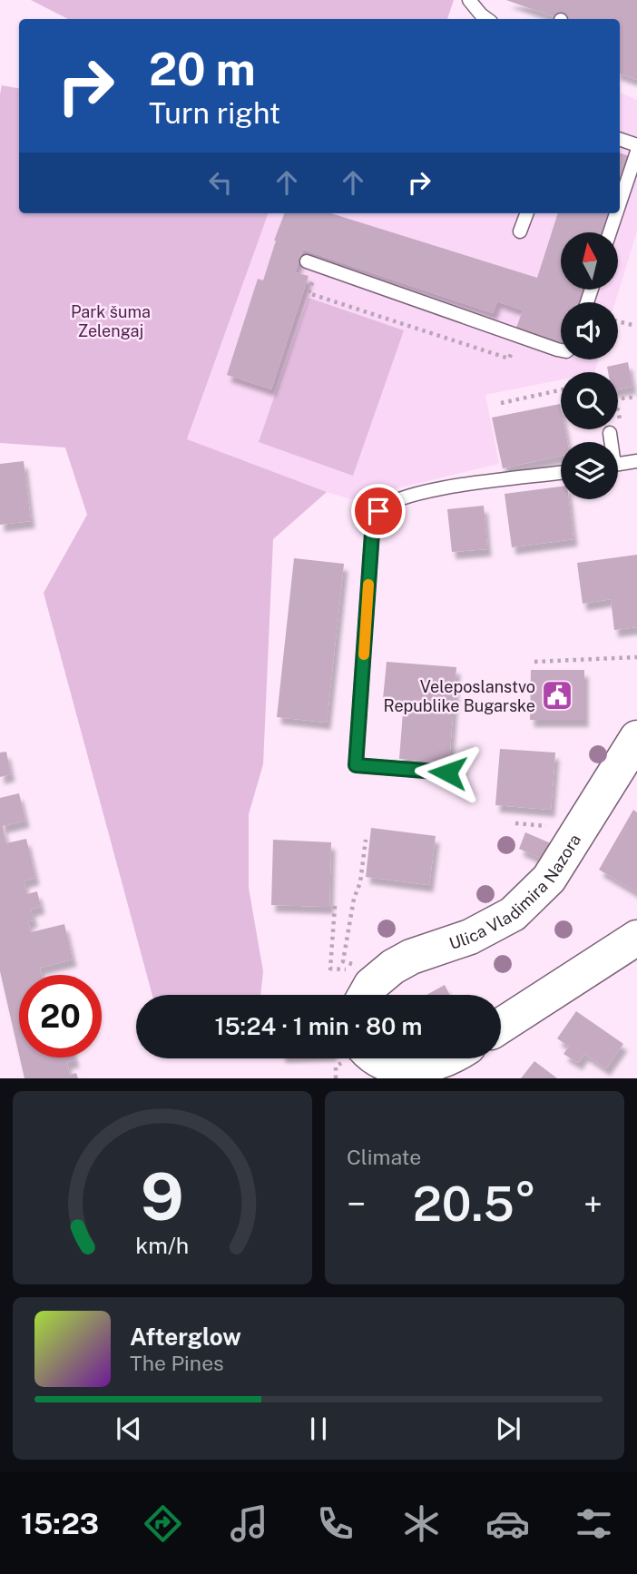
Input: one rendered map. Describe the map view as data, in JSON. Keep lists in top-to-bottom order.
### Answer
{
  "streets": {
    "street": ["Ulica Vladimira Nazora"]
  },
  "parks": ["Park šuma Zelengaj"],
  "places": {
    "public building": ["Veleposlanstvo Republike Bugarske"]
  },
  "north": "top",
  "page": {
    "turn": ["20 m", "Turn right"],
    "limit": "20",
    "trip": "15:24 · 1 min · 80 m",
    "tile": "Climate",
    "heat": ["−", "20.5°", "+"],
    "song": ["Afterglow", "The Pines"],
    "tabs": "15:23",
    "gauge": ["9", "km/h"]
  }
}
